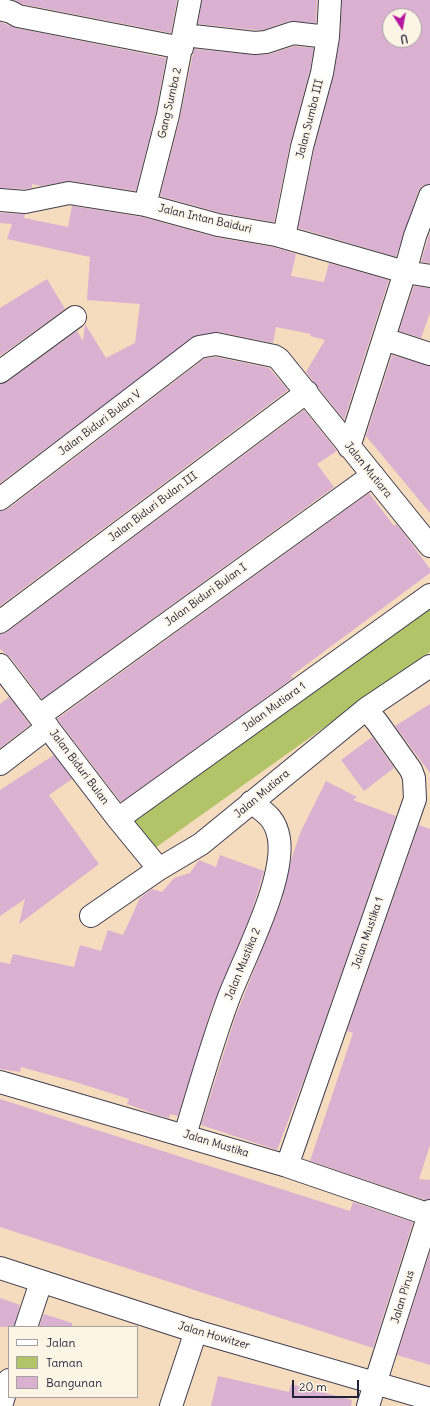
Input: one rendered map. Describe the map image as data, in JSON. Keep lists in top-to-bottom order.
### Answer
{
  "streets": {
    "street": [
      "Gang Sumba 2",
      "Jalan Sumba III",
      "Jalan Intan Baiduri",
      "Jalan Biduri Bulan V",
      "Jalan Mutiara",
      "Jalan Biduri Bulan III",
      "Jalan Biduri Bulan I",
      "Jalan Mutiara 1",
      "Jalan Biduri Bulan",
      "Jalan Mustika 1",
      "Jalan Mustika 2",
      "Jalan Mustika",
      "Jalan Pirus",
      "Jalan Howitzer"
    ]
  },
  "crossings": [
    ["Gang Sumba 2", "Jalan Intan Baiduri"],
    ["Jalan Sumba III", "Jalan Intan Baiduri"],
    ["Jalan Biduri Bulan V", "Jalan Mutiara"],
    ["Jalan Mutiara", "Jalan Biduri Bulan III"],
    ["Jalan Mutiara", "Jalan Biduri Bulan I"],
    ["Jalan Mutiara", "Jalan Biduri Bulan"],
    ["Jalan Mutiara", "Jalan Mustika 1"],
    ["Jalan Mutiara", "Jalan Mustika 2"],
    ["Jalan Biduri Bulan I", "Jalan Biduri Bulan"],
    ["Jalan Mutiara 1", "Jalan Biduri Bulan"],
    ["Jalan Mustika 1", "Jalan Mustika"],
    ["Jalan Mustika 2", "Jalan Mustika"],
    ["Jalan Mustika", "Jalan Pirus"],
    ["Jalan Pirus", "Jalan Howitzer"]
  ],
  "legend": ["Jalan", "Taman", "Bangunan"],
  "scale_bar": "20 m",
  "north": "bottom"
}
